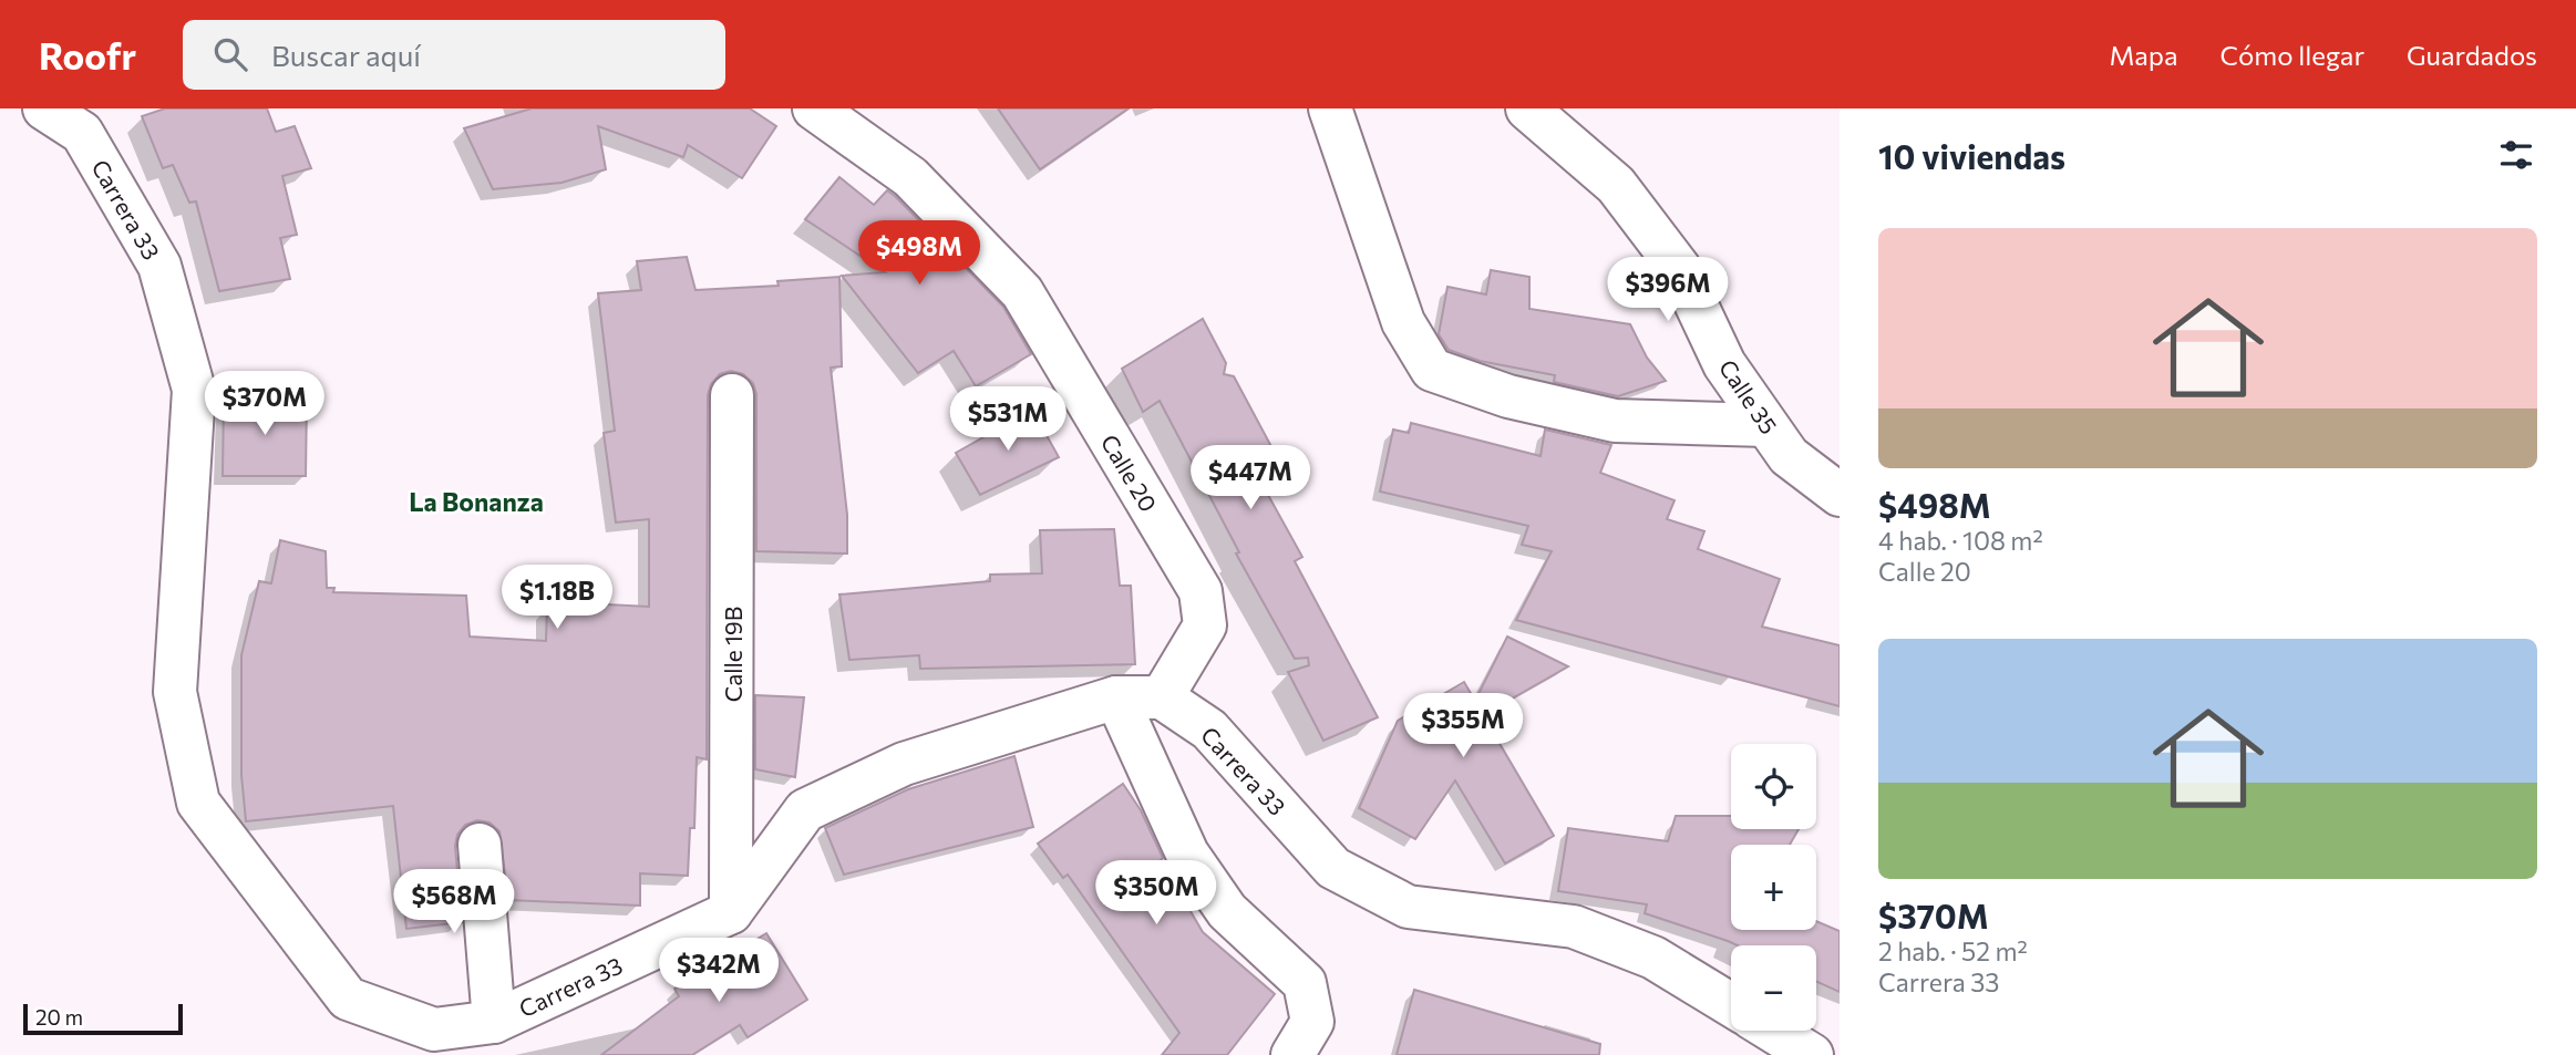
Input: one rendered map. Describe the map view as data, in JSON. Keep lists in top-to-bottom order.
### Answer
{
  "streets": {
    "street": [
      "Carrera 33",
      "Calle 35",
      "Calle 20",
      "Calle 19B"
    ]
  },
  "crossings": [
    ["Carrera 33", "Calle 20"],
    ["Carrera 33", "Calle 19B"]
  ],
  "districts": ["La Bonanza"],
  "scale_bar": "20 m",
  "page": {
    "header": "Roofr",
    "search": "Buscar aquí",
    "nav": ["Mapa", "Cómo llegar", "Guardados"],
    "heading": "10 viviendas",
    "list": [
      {
        "name": "$498M",
        "note": "4 hab. · 108 m² · Calle 20"
      },
      {
        "name": "$370M",
        "note": "2 hab. · 52 m² · Carrera 33"
      }
    ],
    "price": [
      "$498M",
      "$396M",
      "$370M",
      "$531M",
      "$447M",
      "$1.18B",
      "$355M",
      "$350M",
      "$568M",
      "$342M"
    ],
    "map_buttons": ["+", "−"],
    "scale": "20 m"
  }
}
